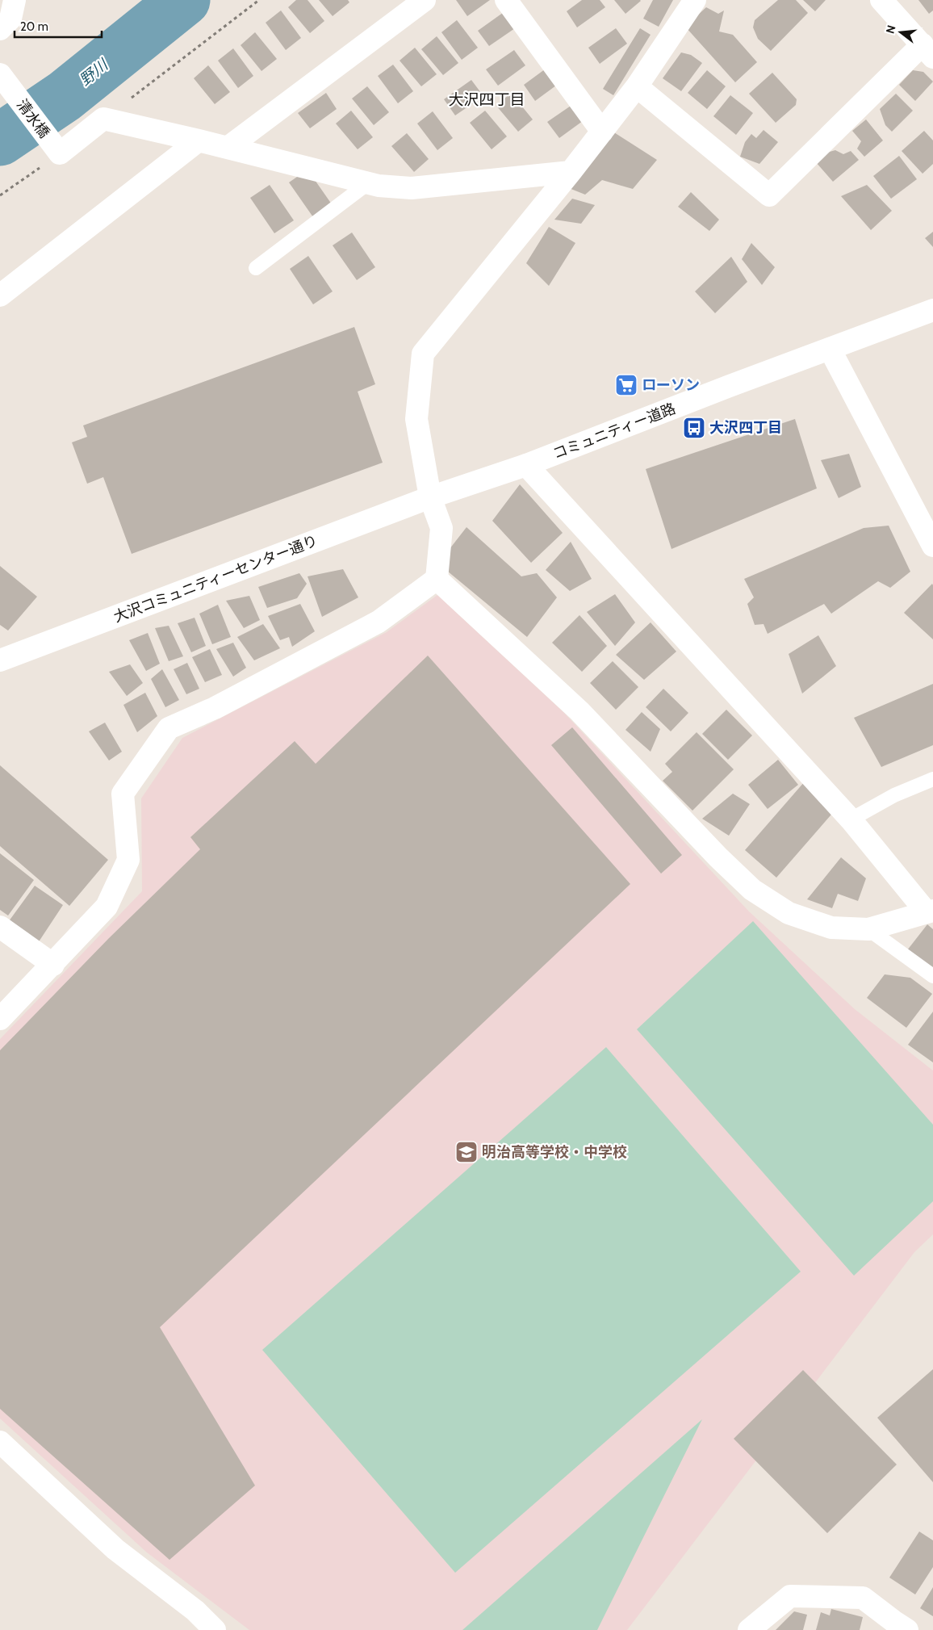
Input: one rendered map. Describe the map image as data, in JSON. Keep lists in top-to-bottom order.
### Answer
{
  "streets": {
    "street": ["清水橋", "コミュニティー道路", "大沢コミュニティーセンター通り"]
  },
  "crossings": [
    ["コミュニティー道路", "大沢コミュニティーセンター通り"]
  ],
  "districts": ["大沢四丁目"],
  "water": ["野川"],
  "places": {
    "supermarket": ["ローソン"],
    "bus stop": ["大沢四丁目"],
    "school or university": ["明治高等学校・中学校"]
  },
  "scale_bar": "20 m",
  "north": "left"
}
